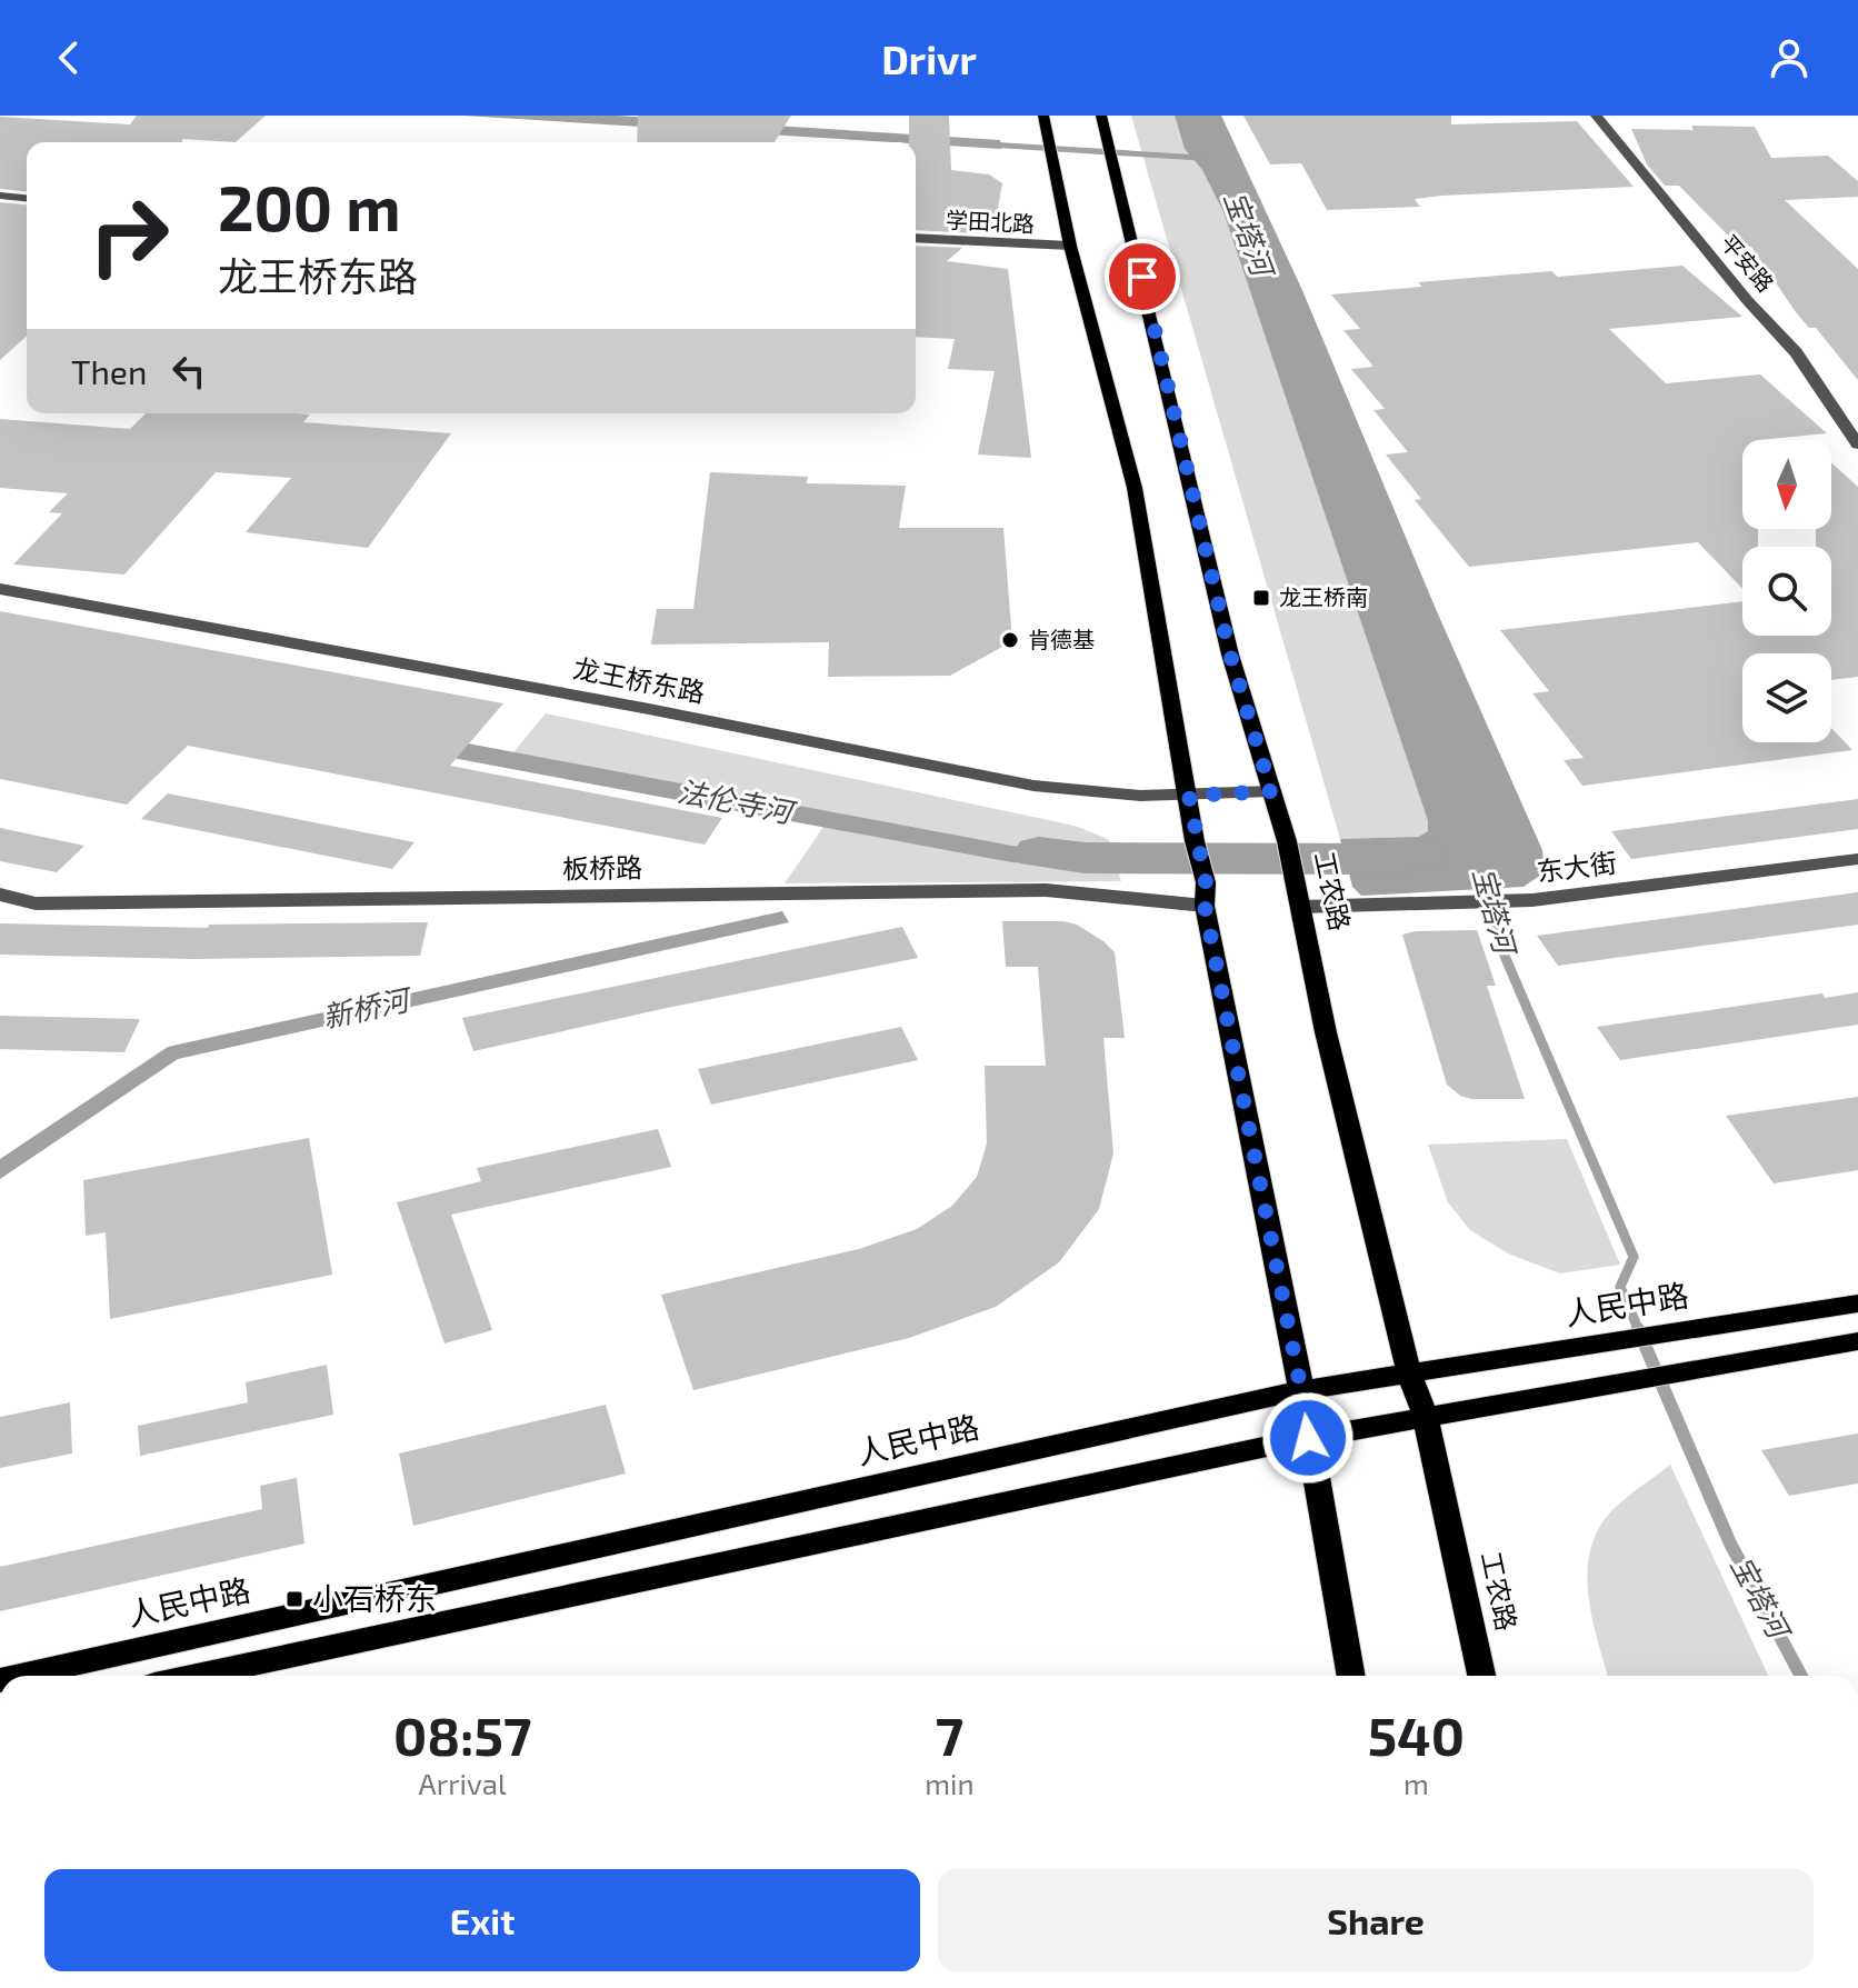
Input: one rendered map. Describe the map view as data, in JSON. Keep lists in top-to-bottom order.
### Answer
{
  "streets": {
    "main road": ["工农路", "人民中路"],
    "street": [
      "学田北路",
      "平安路",
      "龙王桥东路",
      "东大街",
      "板桥路"
    ]
  },
  "crossings": [
    ["龙王桥东路", "工农路"],
    ["东大街", "工农路"],
    ["工农路", "人民中路"]
  ],
  "water": ["宝塔河", "法伦寺河", "新桥河"],
  "places": {
    "transit": ["龙王桥南", "小石桥东"],
    "other": ["肯德基"]
  },
  "north": "bottom",
  "page": {
    "header": "Drivr",
    "turn": ["200 m", "龙王桥东路"],
    "then": "Then",
    "eta": [
      "08:57",
      "Arrival",
      "7",
      "min",
      "540",
      "m"
    ],
    "buttons": ["Exit", "Share"]
  }
}
